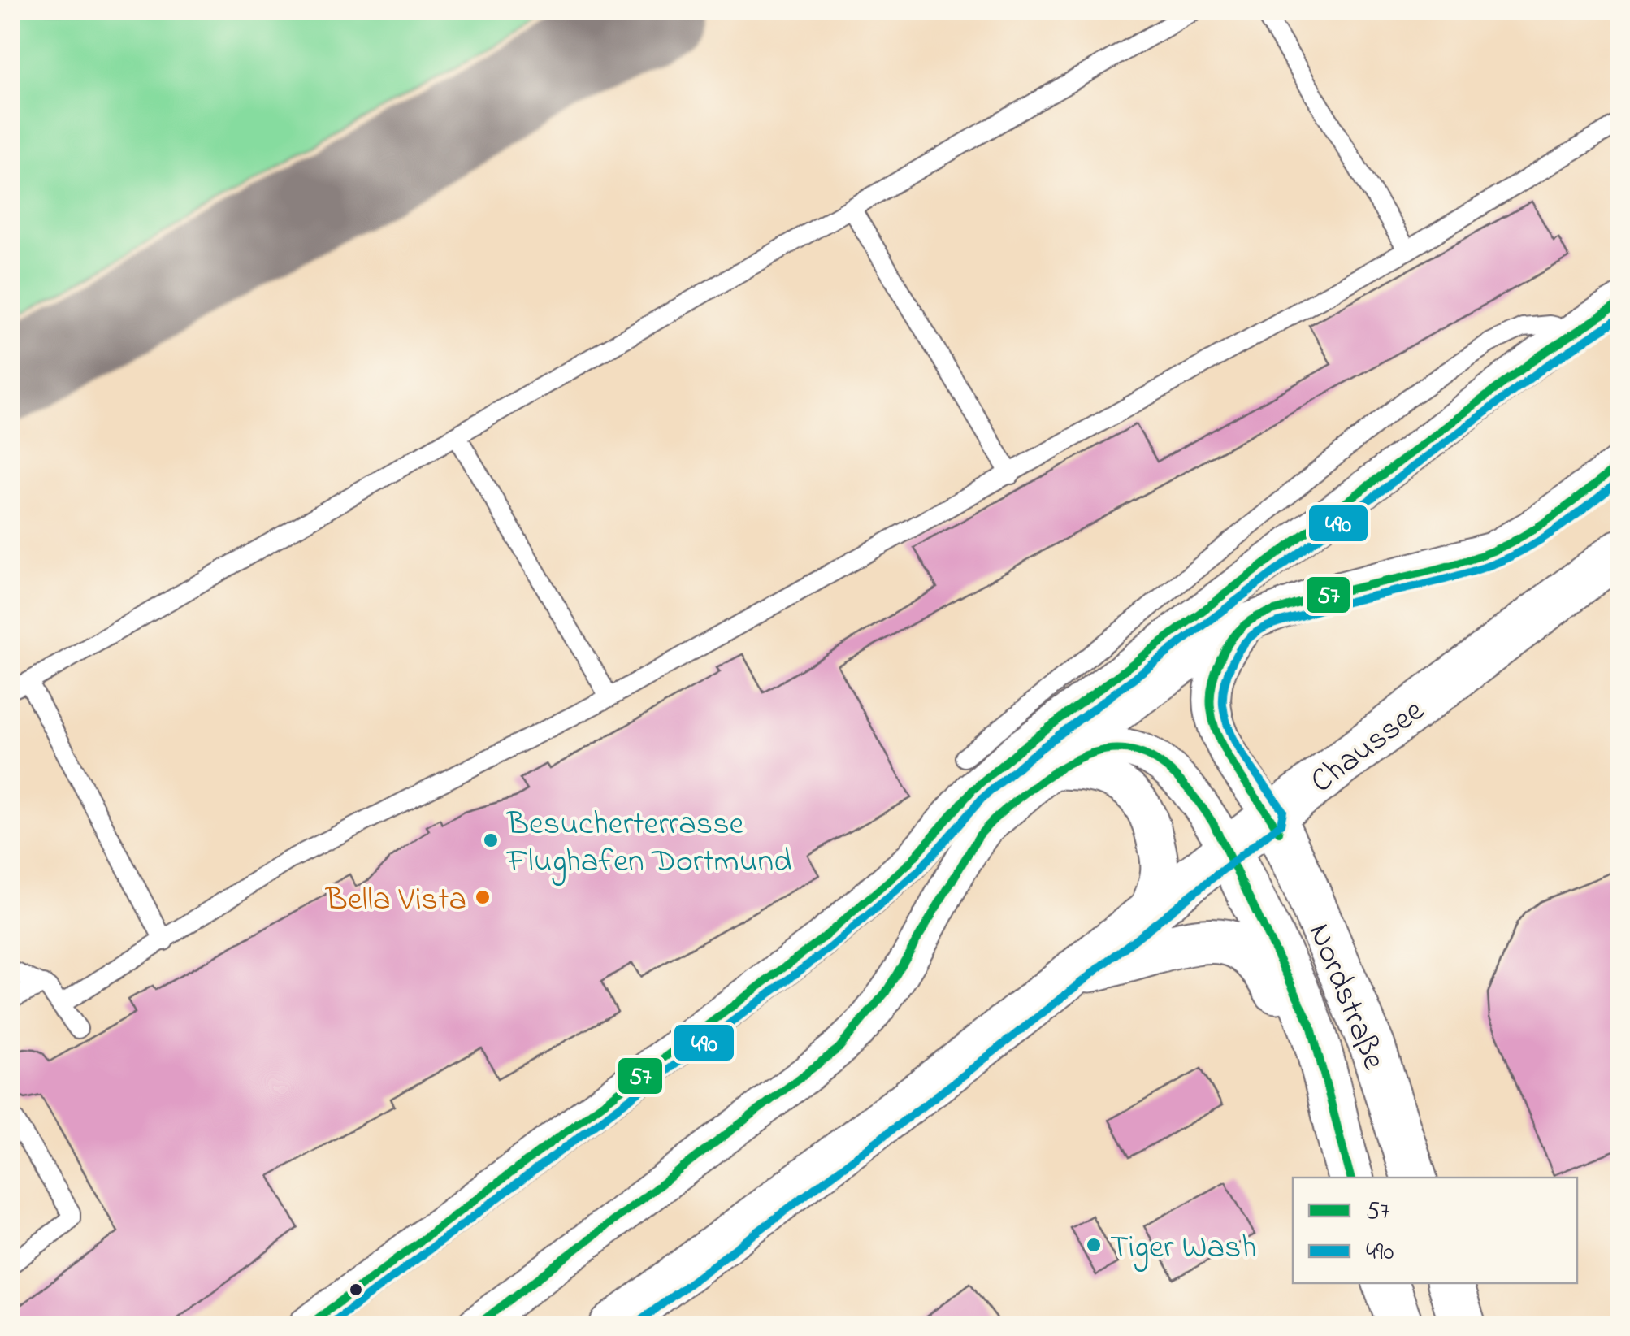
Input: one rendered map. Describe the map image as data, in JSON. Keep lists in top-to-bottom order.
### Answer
{
  "streets": {
    "main road": ["Chaussee", "Nordstraße"]
  },
  "crossings": [
    ["Chaussee", "Nordstraße"]
  ],
  "places": ["Besucherterrasse Flughafen Dortmund", "Bella Vista", "Tiger Wash"],
  "lines": ["transit line 57", "transit line 490"],
  "legend": ["57", "490"]
}
